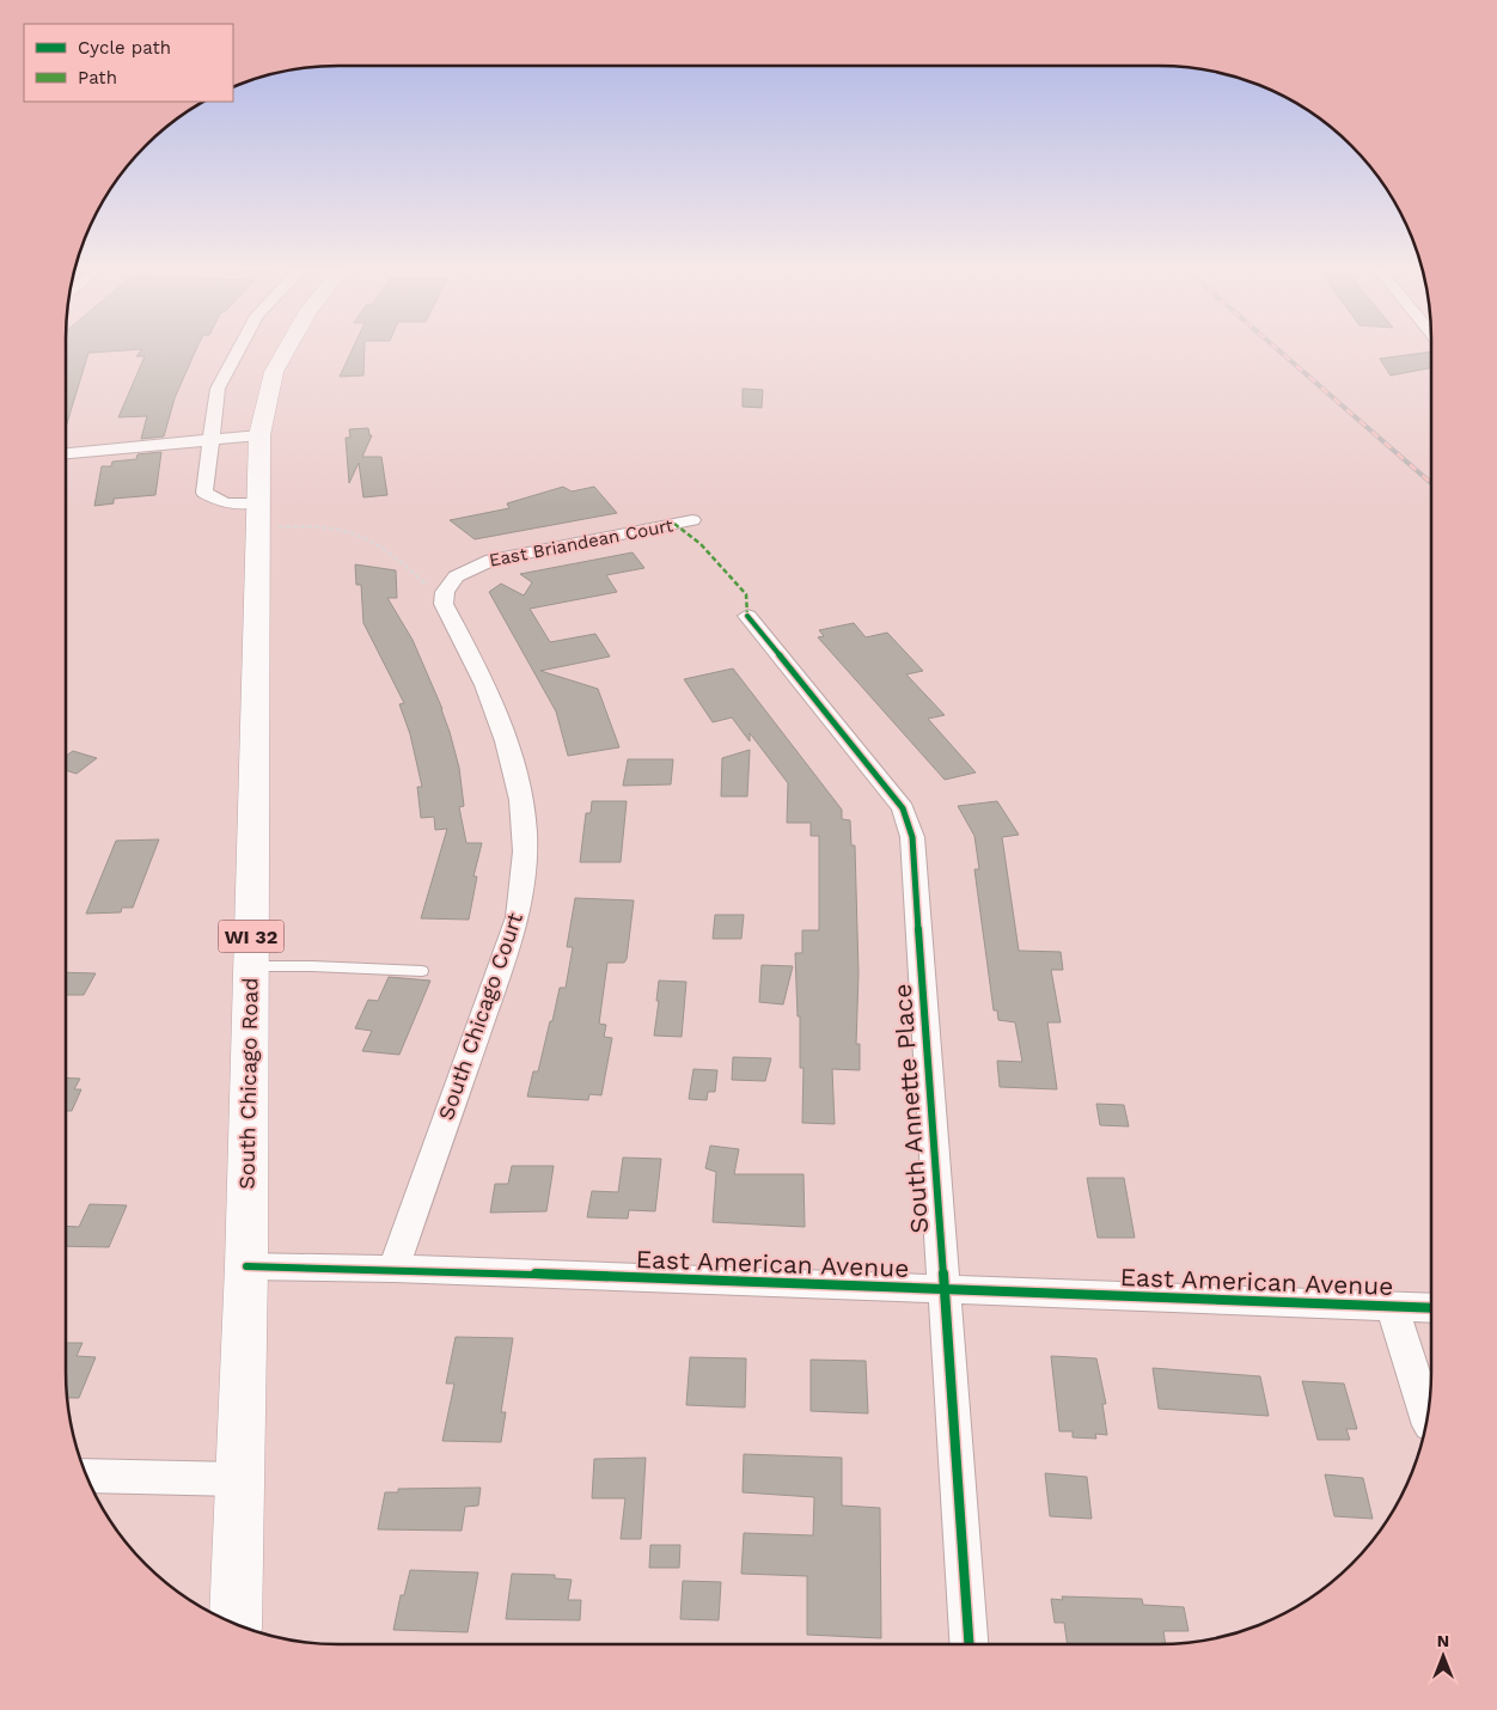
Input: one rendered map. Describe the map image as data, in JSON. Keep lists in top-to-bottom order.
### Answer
{
  "streets": {
    "main road": ["WI 32", "South Chicago Road"],
    "street": [
      "East Briandean Court",
      "South Chicago Court",
      "South Annette Place",
      "East American Avenue"
    ]
  },
  "crossings": [
    ["East Briandean Court", "South Chicago Court"],
    ["South Chicago Court", "East American Avenue"],
    ["South Chicago Road", "East American Avenue"],
    ["South Annette Place", "East American Avenue"]
  ],
  "legend": ["Cycle path", "Path"],
  "north": "top"
}
